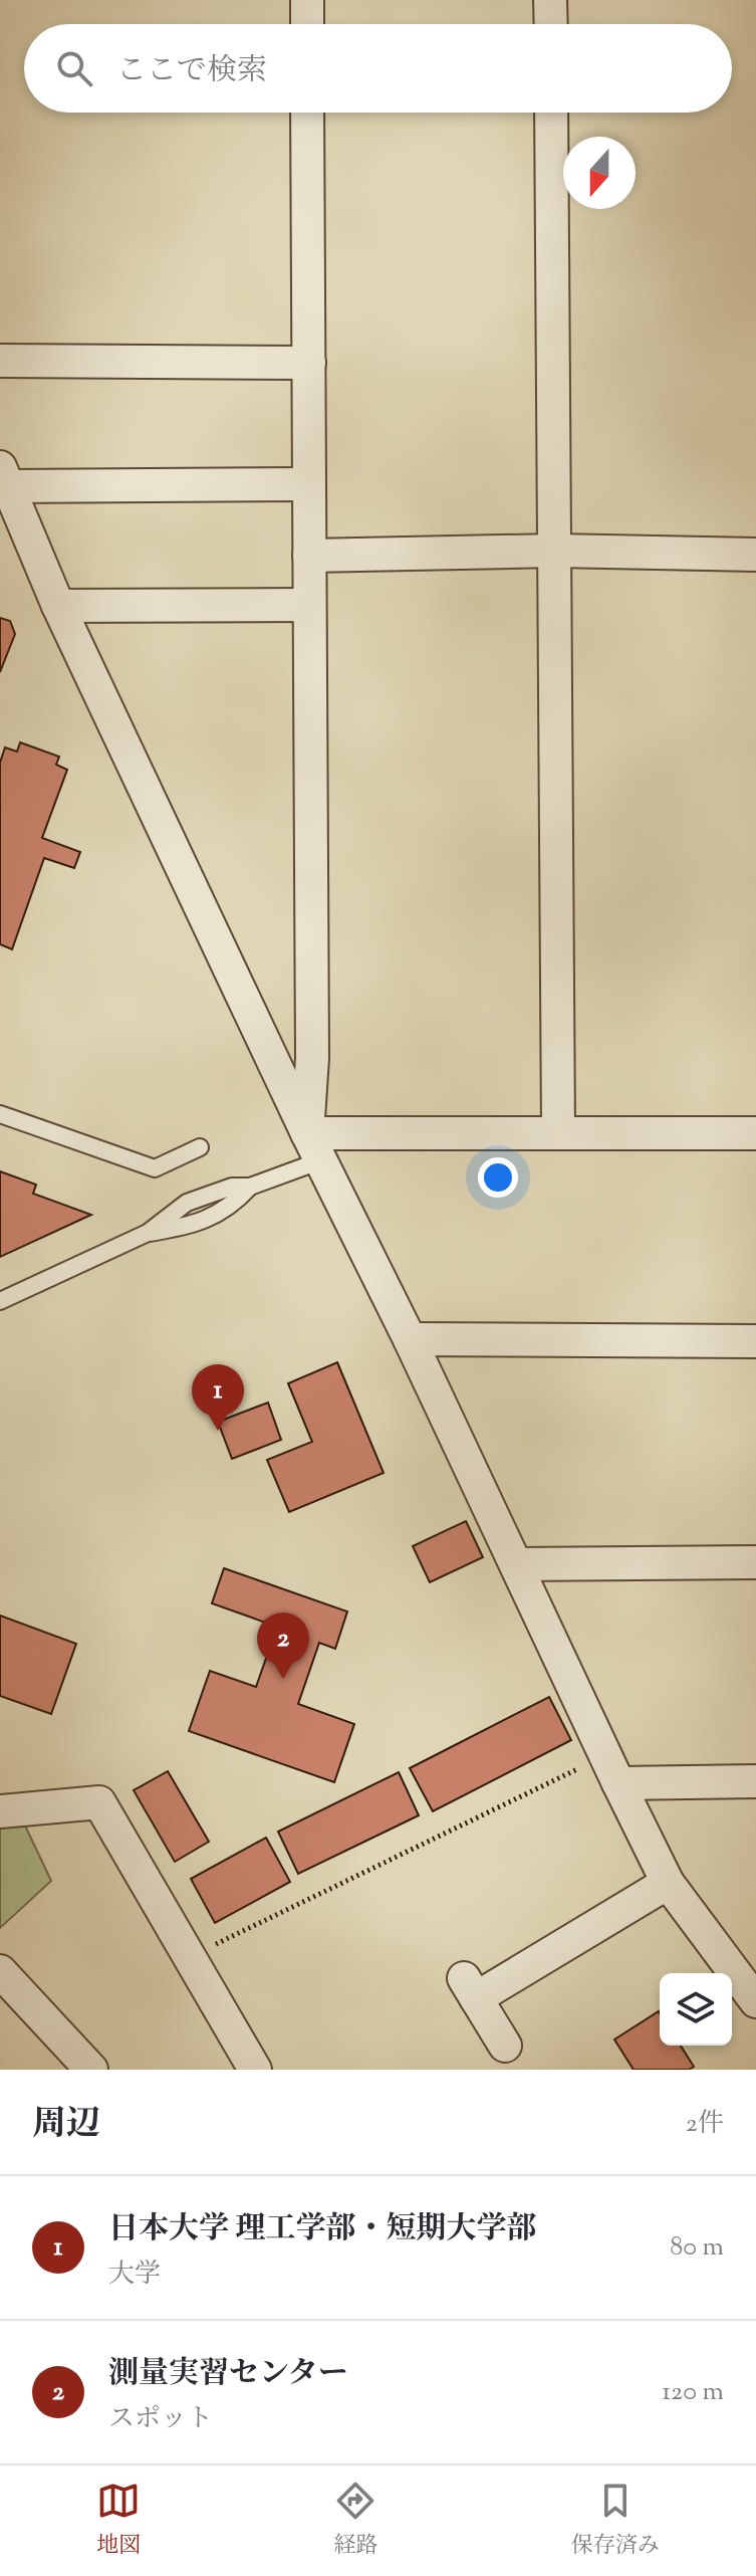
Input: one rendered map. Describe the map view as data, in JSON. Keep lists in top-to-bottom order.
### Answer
{
  "north": "bottom",
  "page": {
    "search": "ここで検索",
    "pins": ["1", "2"],
    "heading": ["周辺", "2件"],
    "list": [
      {
        "mark": "1",
        "name": "日本大学 理工学部・短期大学部",
        "note": "大学",
        "value": "80 m"
      },
      {
        "mark": "2",
        "name": "測量実習センター",
        "note": "スポット",
        "value": "120 m"
      }
    ],
    "nav": ["地図", "経路", "保存済み"]
  }
}
